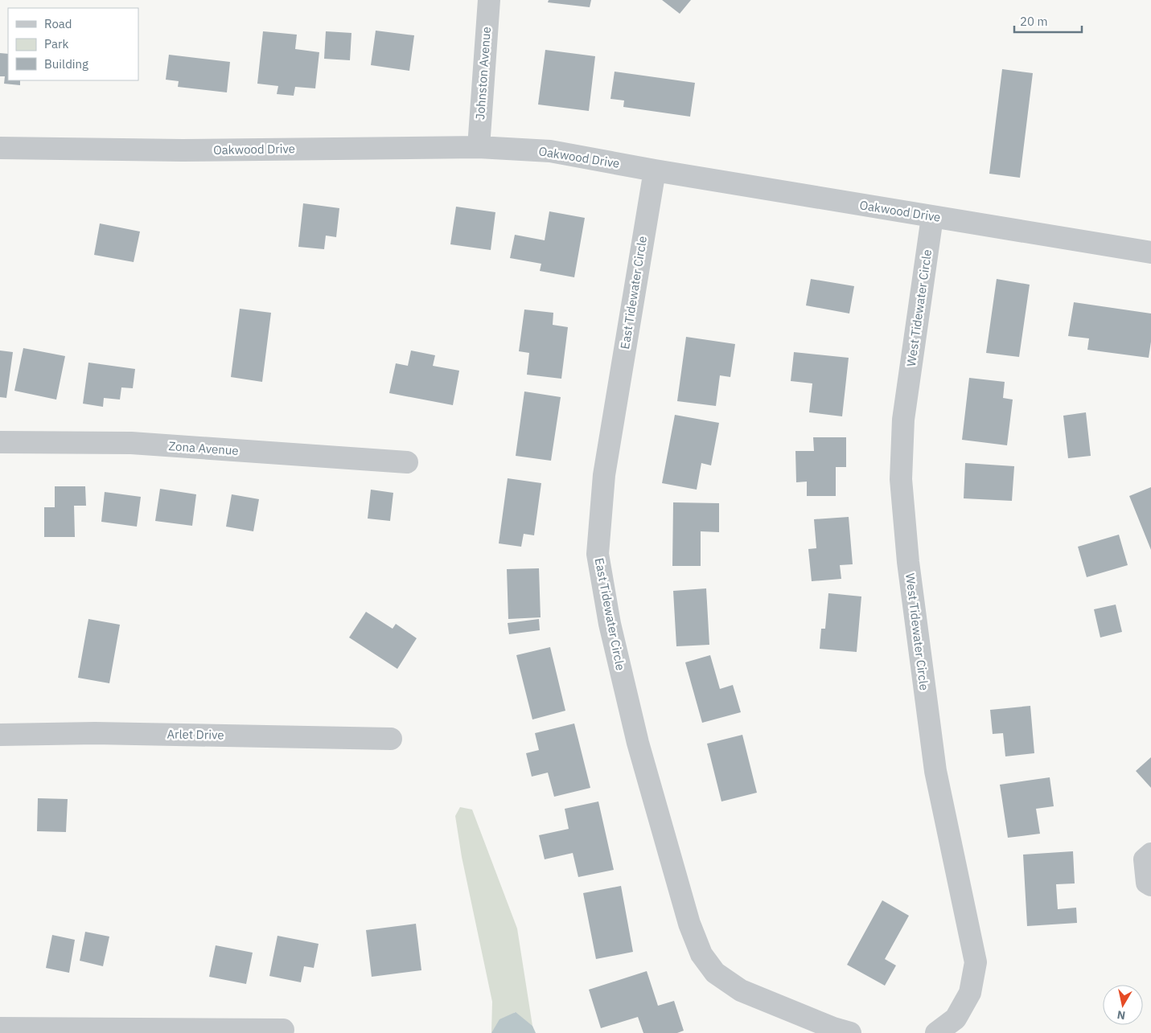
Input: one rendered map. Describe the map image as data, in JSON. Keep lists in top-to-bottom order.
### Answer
{
  "streets": {
    "street": [
      "Johnston Avenue",
      "Oakwood Drive",
      "East Tidewater Circle",
      "West Tidewater Circle",
      "Zona Avenue",
      "Arlet Drive"
    ]
  },
  "crossings": [
    ["Johnston Avenue", "Oakwood Drive"],
    ["Oakwood Drive", "East Tidewater Circle"],
    ["Oakwood Drive", "West Tidewater Circle"]
  ],
  "legend": ["Road", "Park", "Building"],
  "scale_bar": "20 m",
  "north": "bottom"
}
